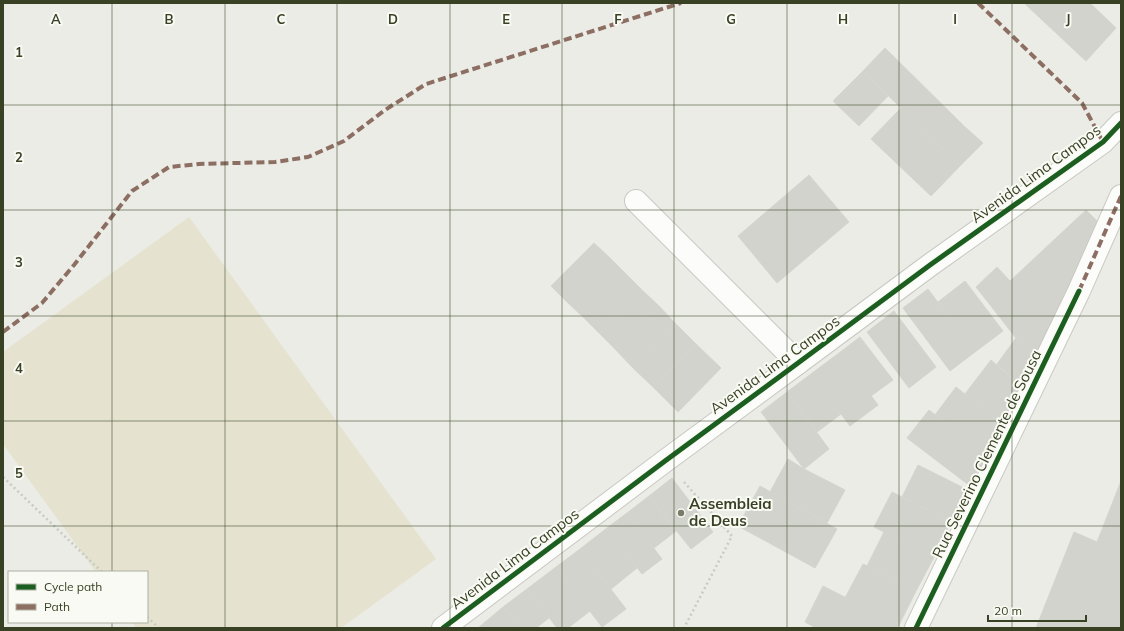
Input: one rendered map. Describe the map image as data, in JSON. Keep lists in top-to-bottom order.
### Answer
{
  "streets": {
    "street": ["Avenida Lima Campos", "Rua Severino Clemente de Sousa"]
  },
  "places": ["Assembleia de Deus"],
  "legend": ["Cycle path", "Path"],
  "scale_bar": "20 m",
  "grid": {
    "columns": [
      "A",
      "B",
      "C",
      "D",
      "E",
      "F",
      "G",
      "H",
      "I",
      "J"
    ],
    "rows": [
      "1",
      "2",
      "3",
      "4",
      "5"
    ]
  }
}
